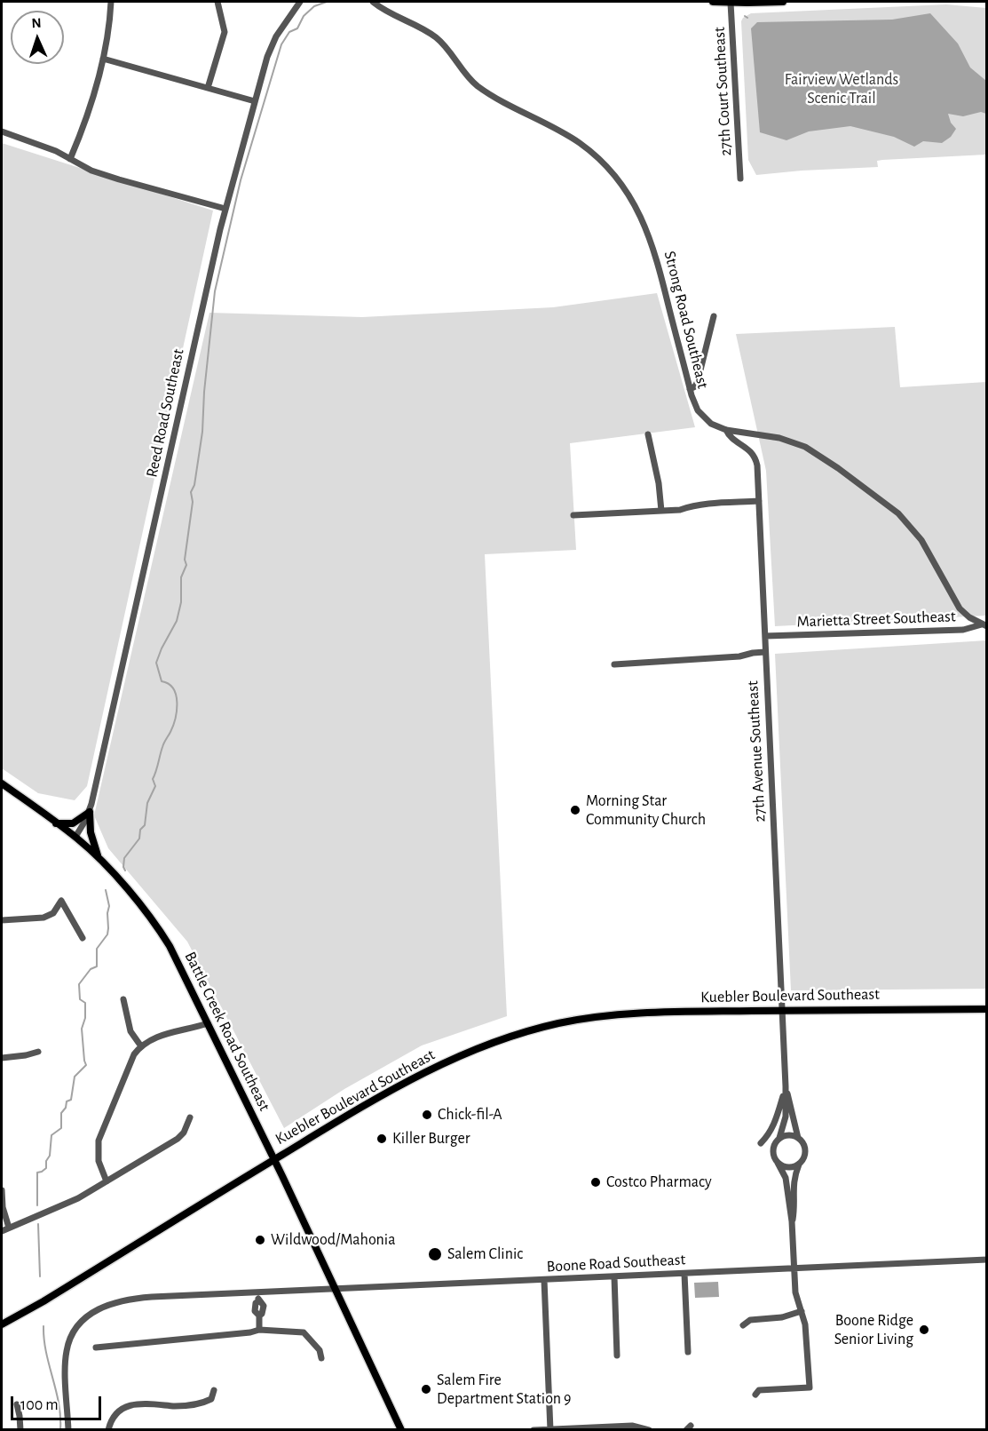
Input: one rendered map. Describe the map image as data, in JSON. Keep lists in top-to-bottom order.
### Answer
{
  "streets": {
    "main road": ["Kuebler Boulevard Southeast", "Battle Creek Road Southeast"],
    "street": [
      "27th Court Southeast",
      "Strong Road Southeast",
      "Reed Road Southeast",
      "Marietta Street Southeast",
      "27th Avenue Southeast",
      "Boone Road Southeast"
    ]
  },
  "crossings": [
    ["Strong Road Southeast", "Marietta Street Southeast"],
    ["Strong Road Southeast", "27th Avenue Southeast"],
    ["Reed Road Southeast", "Battle Creek Road Southeast"],
    ["Marietta Street Southeast", "27th Avenue Southeast"],
    ["27th Avenue Southeast", "Kuebler Boulevard Southeast"],
    ["Kuebler Boulevard Southeast", "Battle Creek Road Southeast"],
    ["Battle Creek Road Southeast", "Boone Road Southeast"]
  ],
  "parks": ["Fairview Wetlands Scenic Trail"],
  "places": [
    "Morning Star Community Church",
    "Chick-fil-A",
    "Killer Burger",
    "Costco Pharmacy",
    "Wildwood/Mahonia",
    "Salem Clinic",
    "Boone Ridge Senior Living",
    "Salem Fire Department Station 9"
  ],
  "scale_bar": "100 m",
  "north": "top"
}
